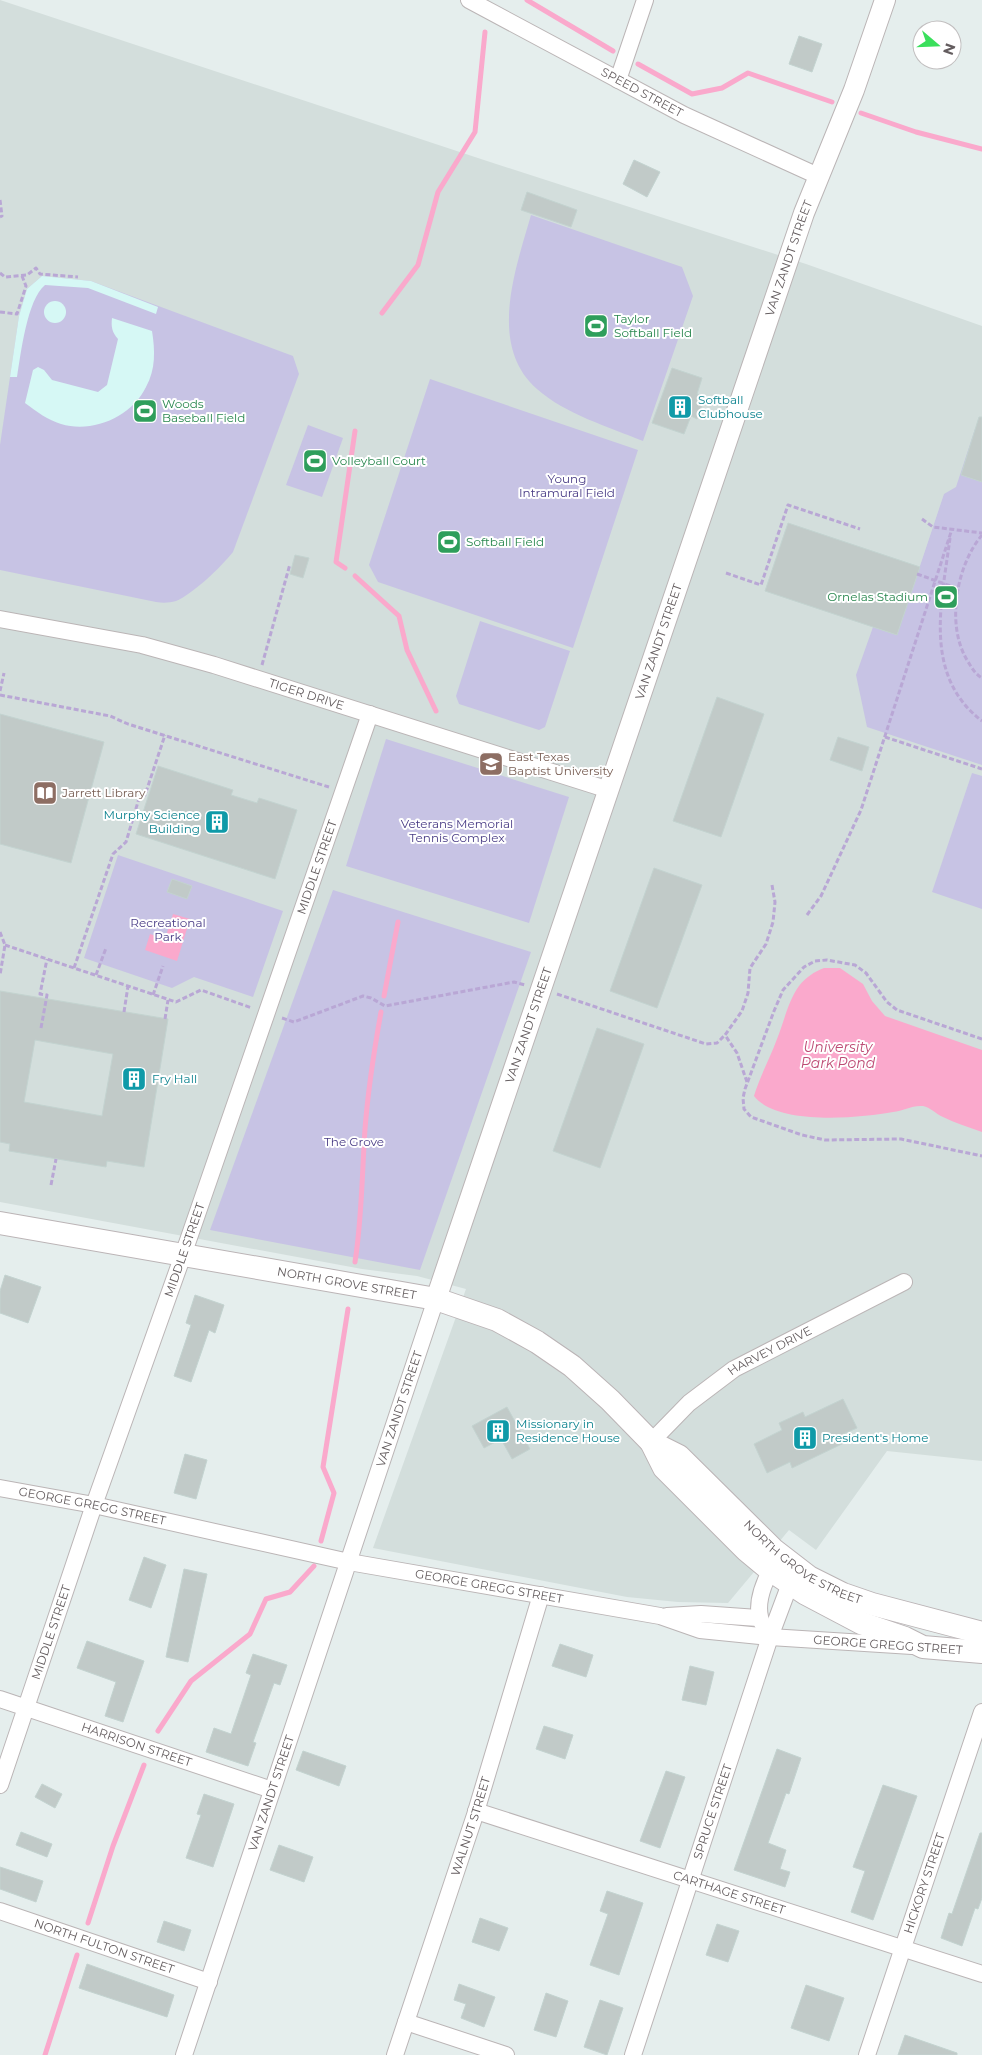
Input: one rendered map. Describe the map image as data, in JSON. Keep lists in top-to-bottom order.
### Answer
{
  "streets": {
    "main road": ["NORTH GROVE STREET", "GEORGE GREGG STREET"],
    "street": [
      "SPEED STREET",
      "VAN ZANDT STREET",
      "TIGER DRIVE",
      "MIDDLE STREET",
      "HARVEY DRIVE",
      "HARRISON STREET",
      "SPRUCE STREET",
      "WALNUT STREET",
      "HICKORY STREET",
      "CARTHAGE STREET",
      "NORTH FULTON STREET"
    ]
  },
  "crossings": [
    ["SPEED STREET", "VAN ZANDT STREET"],
    ["VAN ZANDT STREET", "TIGER DRIVE"],
    ["VAN ZANDT STREET", "NORTH GROVE STREET"],
    ["VAN ZANDT STREET", "GEORGE GREGG STREET"],
    ["VAN ZANDT STREET", "HARRISON STREET"],
    ["VAN ZANDT STREET", "NORTH FULTON STREET"],
    ["TIGER DRIVE", "MIDDLE STREET"],
    ["MIDDLE STREET", "NORTH GROVE STREET"],
    ["MIDDLE STREET", "GEORGE GREGG STREET"],
    ["MIDDLE STREET", "HARRISON STREET"],
    ["NORTH GROVE STREET", "HARVEY DRIVE"],
    ["NORTH GROVE STREET", "GEORGE GREGG STREET"],
    ["NORTH GROVE STREET", "SPRUCE STREET"],
    ["GEORGE GREGG STREET", "SPRUCE STREET"],
    ["GEORGE GREGG STREET", "WALNUT STREET"],
    ["SPRUCE STREET", "CARTHAGE STREET"],
    ["WALNUT STREET", "CARTHAGE STREET"],
    ["HICKORY STREET", "CARTHAGE STREET"]
  ],
  "water": ["University Park Pond"],
  "parks": [
    "Young Intramural Field",
    "Veterans Memorial Tennis Complex",
    "Recreational Park",
    "The Grove"
  ],
  "places": {
    "sports": [
      "Taylor Softball Field",
      "Woods Baseball Field",
      "Volleyball Court",
      "Softball Field",
      "Ornelas Stadium"
    ],
    "building": [
      "Softball Clubhouse",
      "Murphy Science Building",
      "Fry Hall",
      "Missionary in Residence House",
      "President's Home"
    ],
    "school or university": ["East Texas Baptist University"],
    "library": ["Jarrett Library"]
  },
  "north": "right"
}
